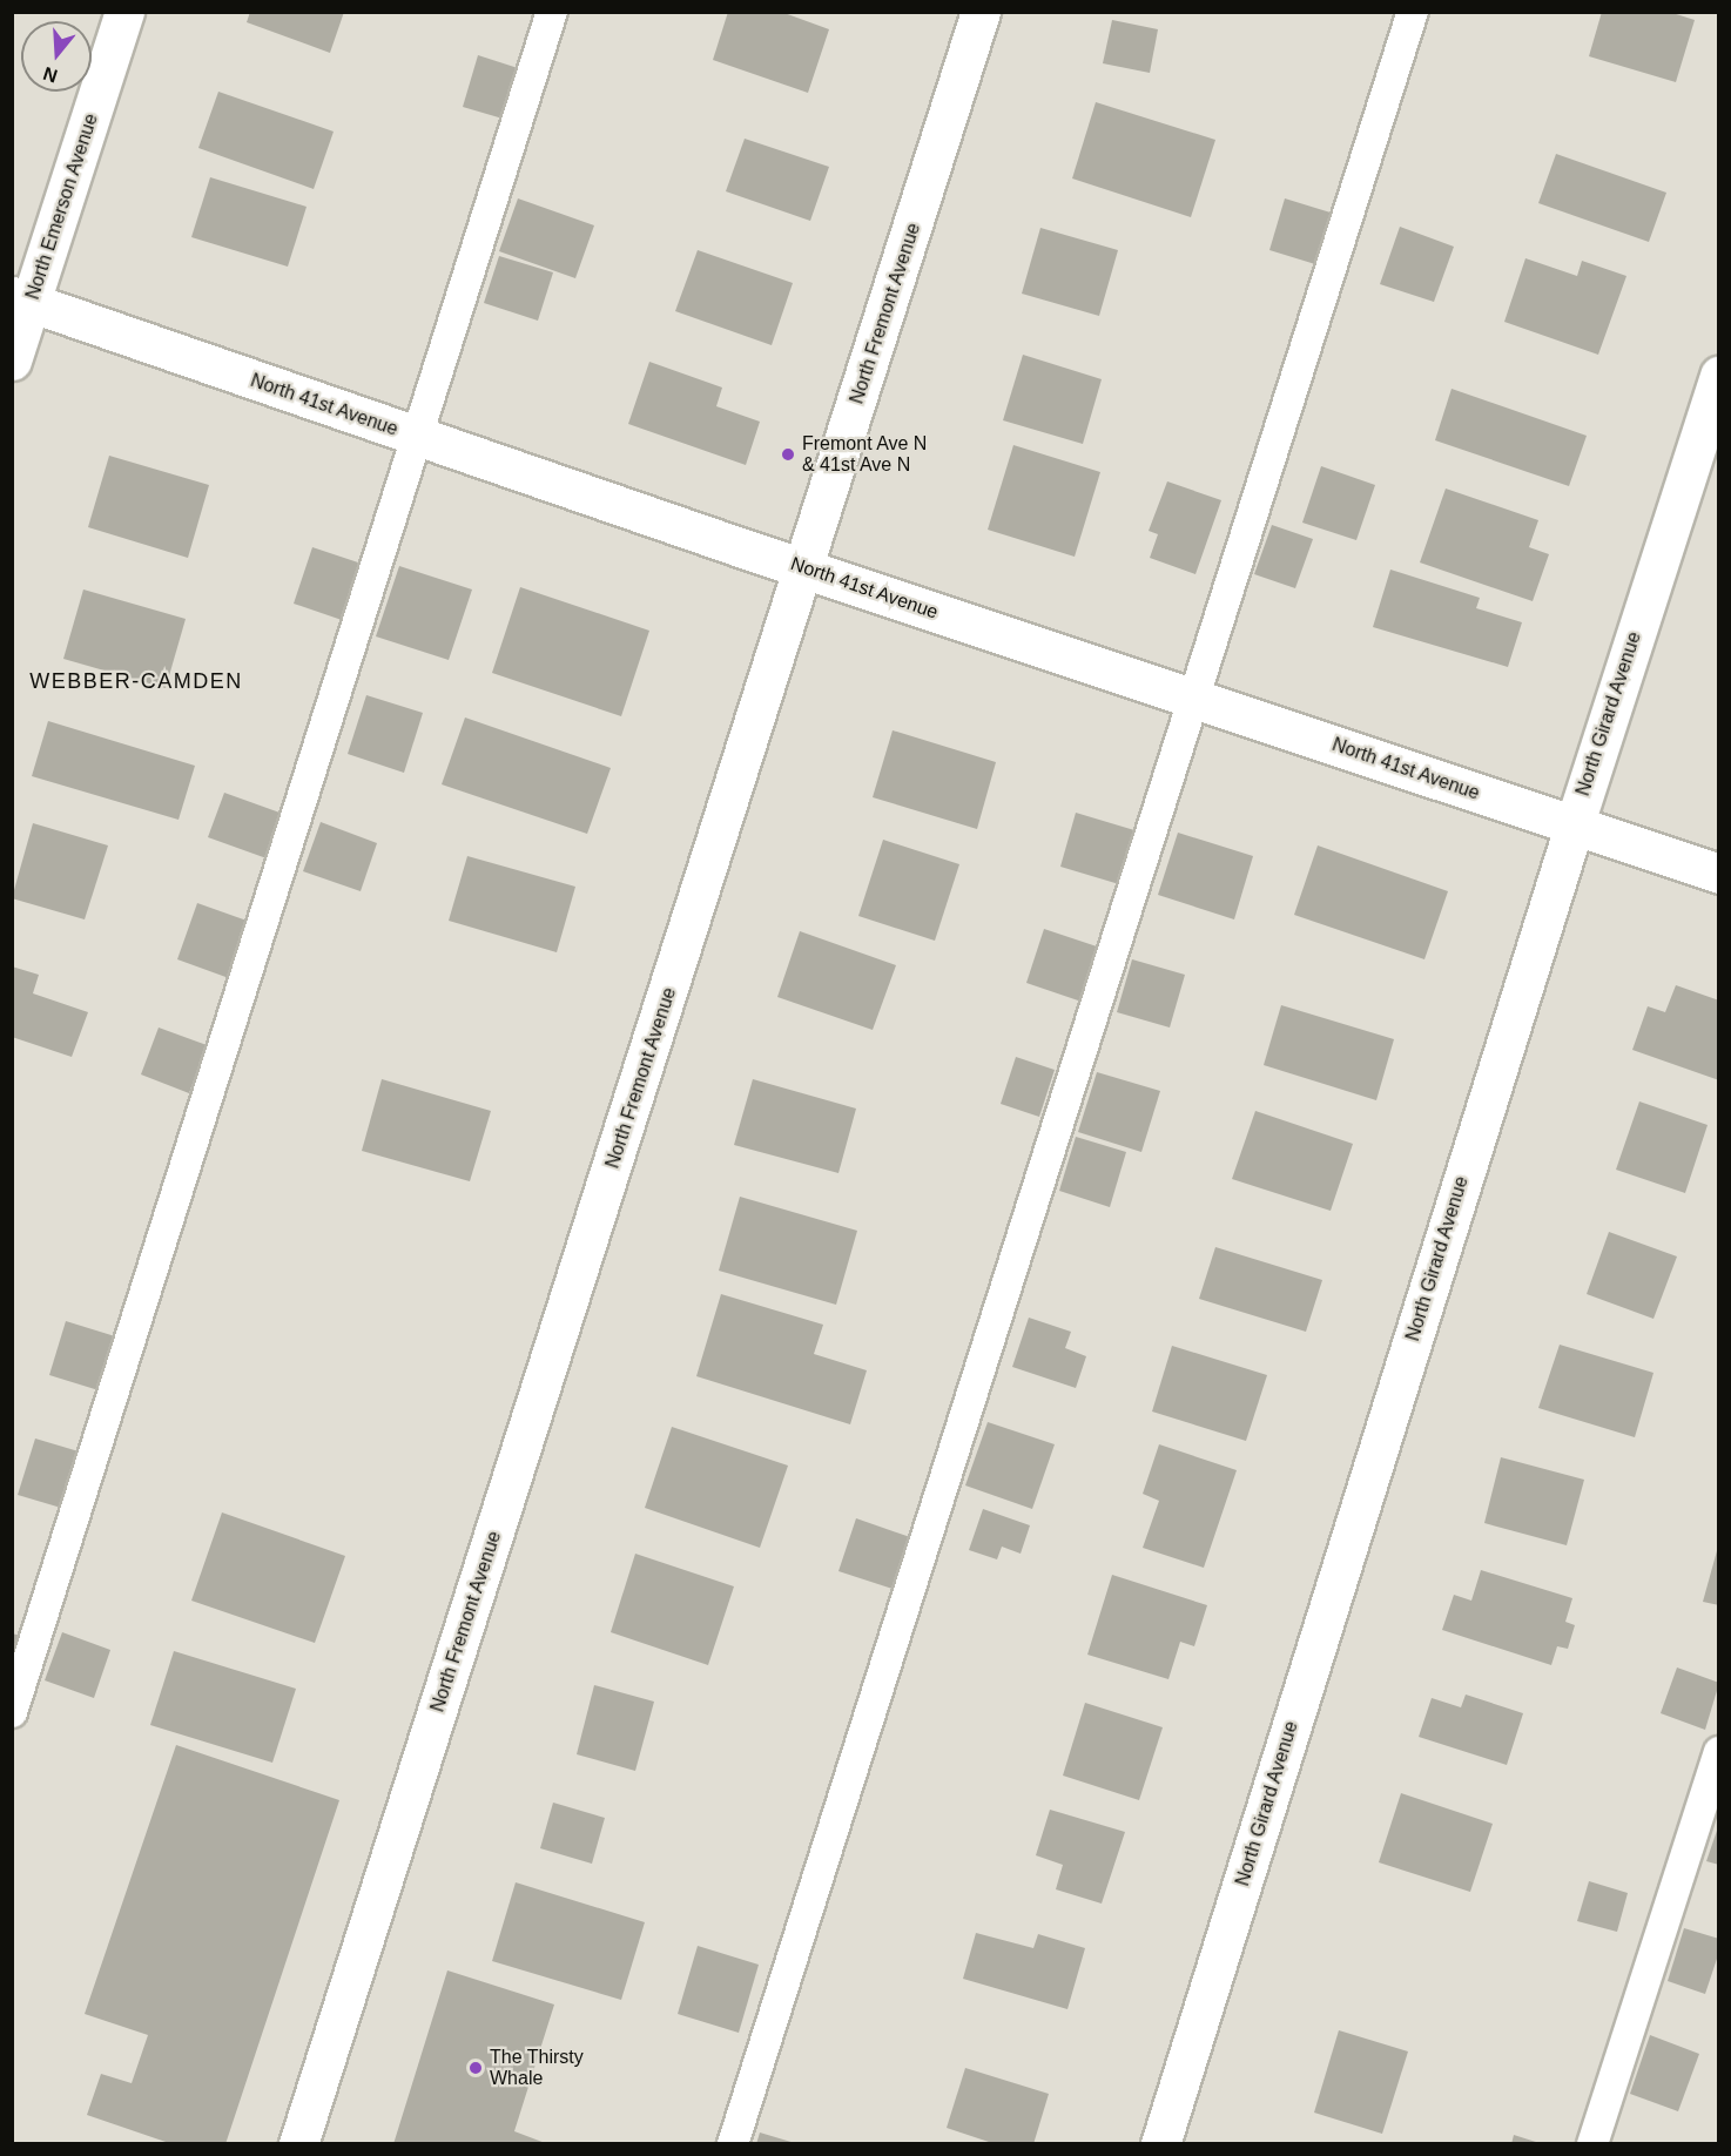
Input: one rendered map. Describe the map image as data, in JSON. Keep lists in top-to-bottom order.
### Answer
{
  "streets": {
    "street": [
      "North Emerson Avenue",
      "North Fremont Avenue",
      "North 41st Avenue",
      "North Girard Avenue"
    ]
  },
  "crossings": [
    ["North Emerson Avenue", "North 41st Avenue"],
    ["North Fremont Avenue", "North 41st Avenue"],
    ["North 41st Avenue", "North Girard Avenue"]
  ],
  "districts": ["WEBBER-CAMDEN"],
  "places": ["Fremont Ave N & 41st Ave N", "The Thirsty Whale"],
  "north": "bottom"
}
